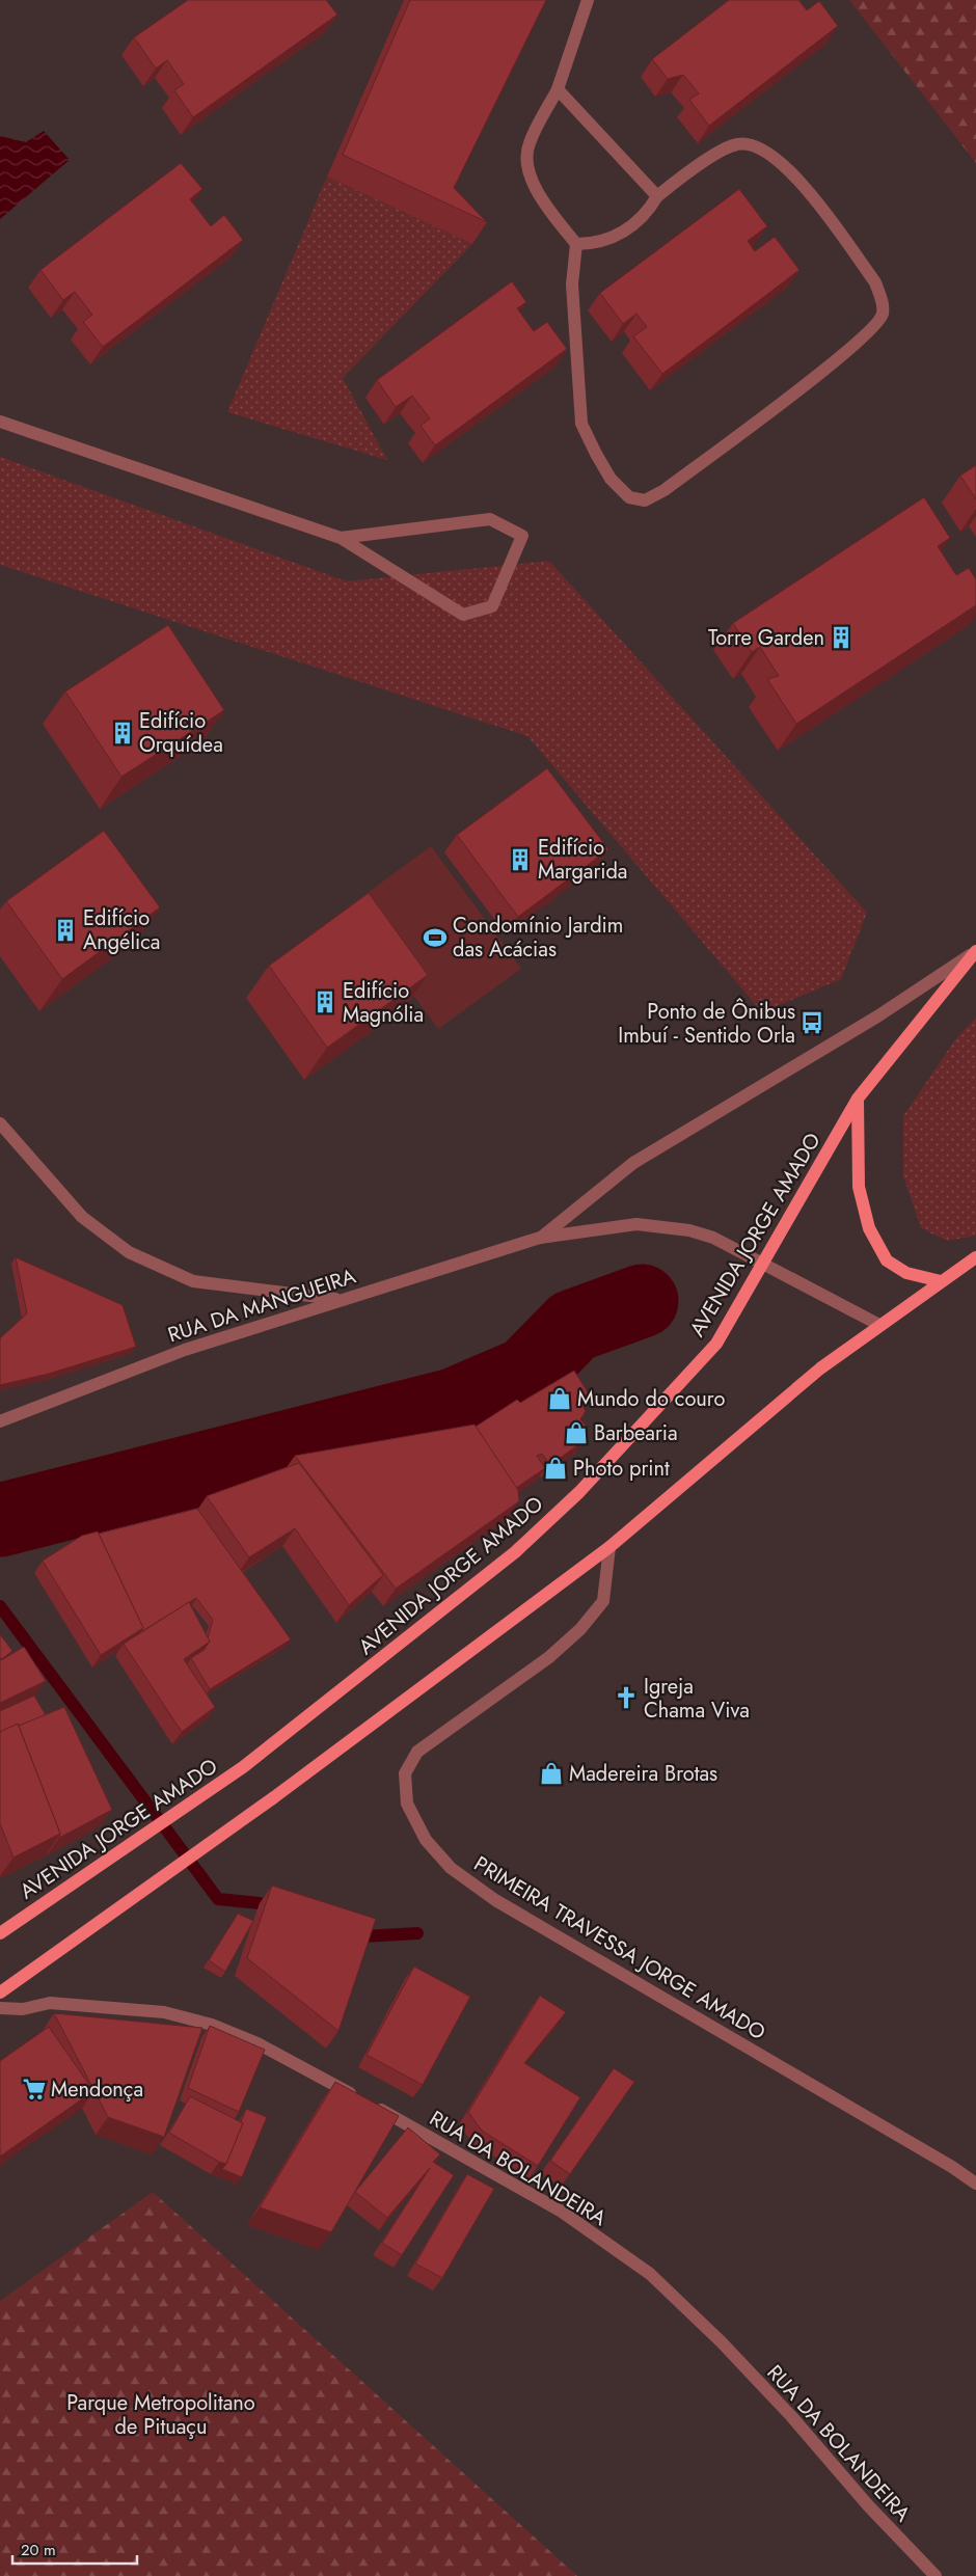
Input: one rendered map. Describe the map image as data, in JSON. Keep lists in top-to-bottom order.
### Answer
{
  "streets": {
    "main road": ["AVENIDA JORGE AMADO"],
    "street": ["RUA DA MANGUEIRA", "PRIMEIRA TRAVESSA JORGE AMADO", "RUA DA BOLANDEIRA"]
  },
  "crossings": [
    ["AVENIDA JORGE AMADO", "RUA DA MANGUEIRA"]
  ],
  "parks": ["Parque Metropolitano de Pituaçu"],
  "places": {
    "building": [
      "Torre Garden",
      "Edifício Orquídea",
      "Edifício Margarida",
      "Edifício Angélica",
      "Edifício Magnólia"
    ],
    "sports": ["Condomínio Jardim das Acácias"],
    "bus stop": ["Ponto de Ônibus Imbuí - Sentido Orla"],
    "shop": [
      "Mundo do couro",
      "Barbearia",
      "Photo print",
      "Madereira Brotas"
    ],
    "church": ["Igreja Chama Viva"],
    "supermarket": ["Mendonça"]
  },
  "scale_bar": "20 m"
}
